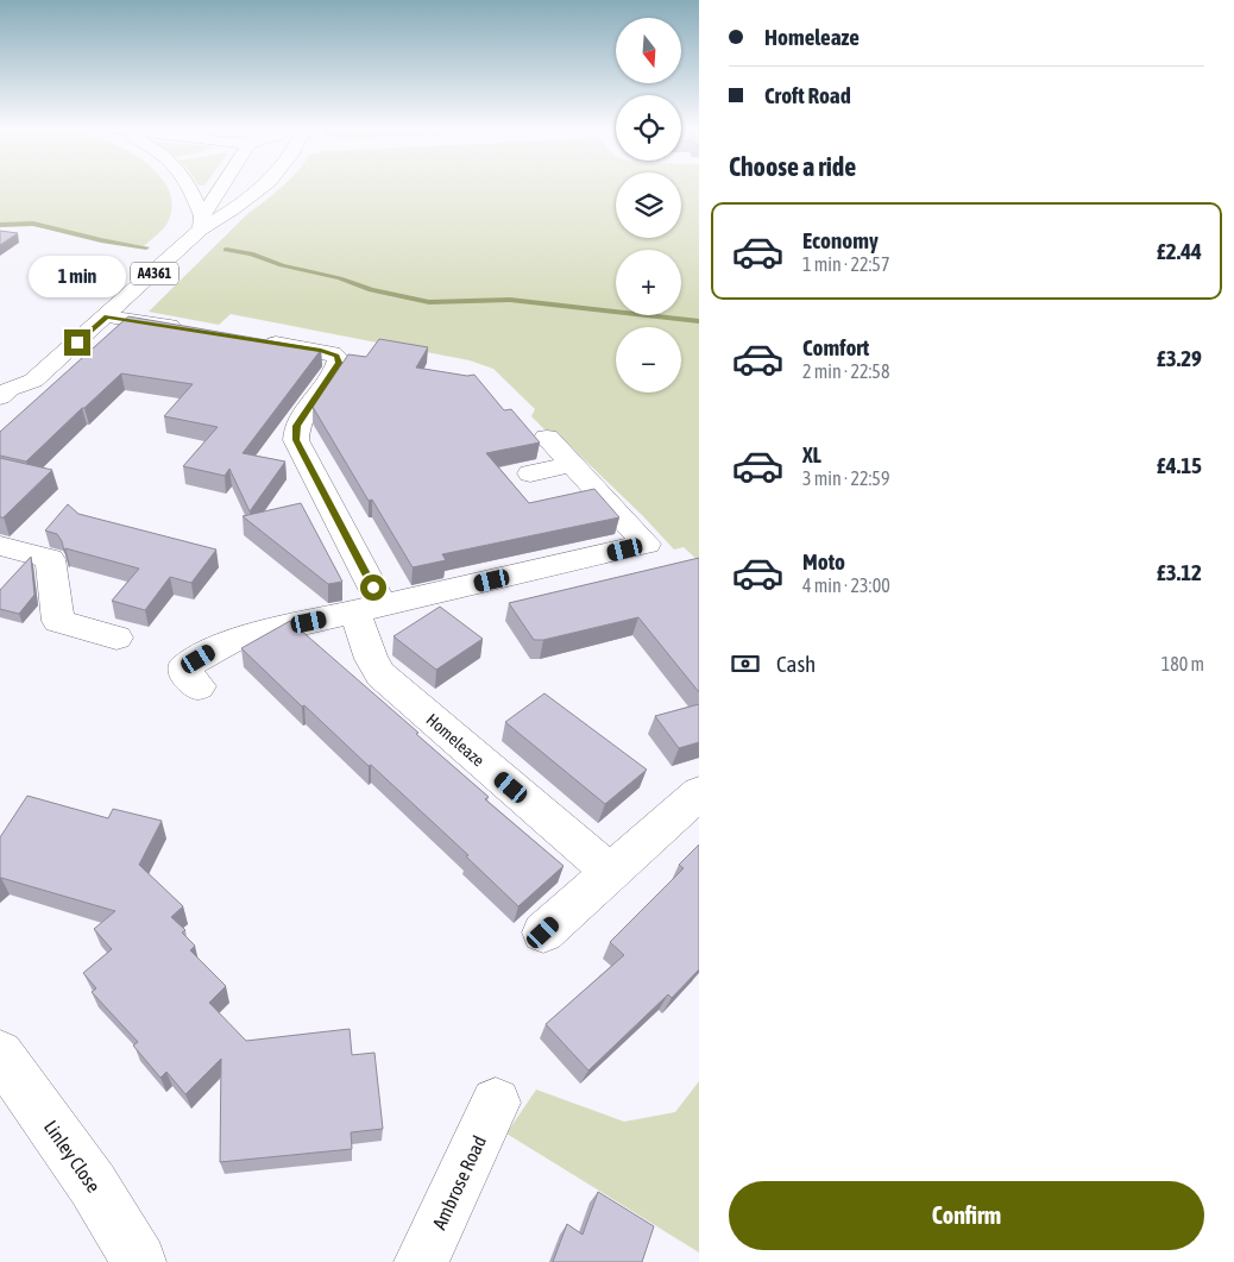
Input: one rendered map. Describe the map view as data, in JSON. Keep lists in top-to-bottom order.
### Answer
{
  "streets": {
    "main road": [
      "A4361",
      "Homeleaze",
      "Linley Close",
      "Ambrose Road"
    ]
  },
  "north": "bottom",
  "page": {
    "banner": ["Homeleaze", "Croft Road"],
    "map_buttons": ["+", "−"],
    "heading": "Choose a ride",
    "list": [
      {
        "name": "Economy",
        "note": "1 min · 22:57",
        "value": "£2.44"
      },
      {
        "name": "Comfort",
        "note": "2 min · 22:58",
        "value": "£3.29"
      },
      {
        "name": "XL",
        "note": "3 min · 22:59",
        "value": "£4.15"
      },
      {
        "name": "Moto",
        "note": "4 min · 23:00",
        "value": "£3.12"
      }
    ],
    "bubble": "1 min",
    "pay": ["Cash", "180 m"],
    "buttons": "Confirm"
  }
}
